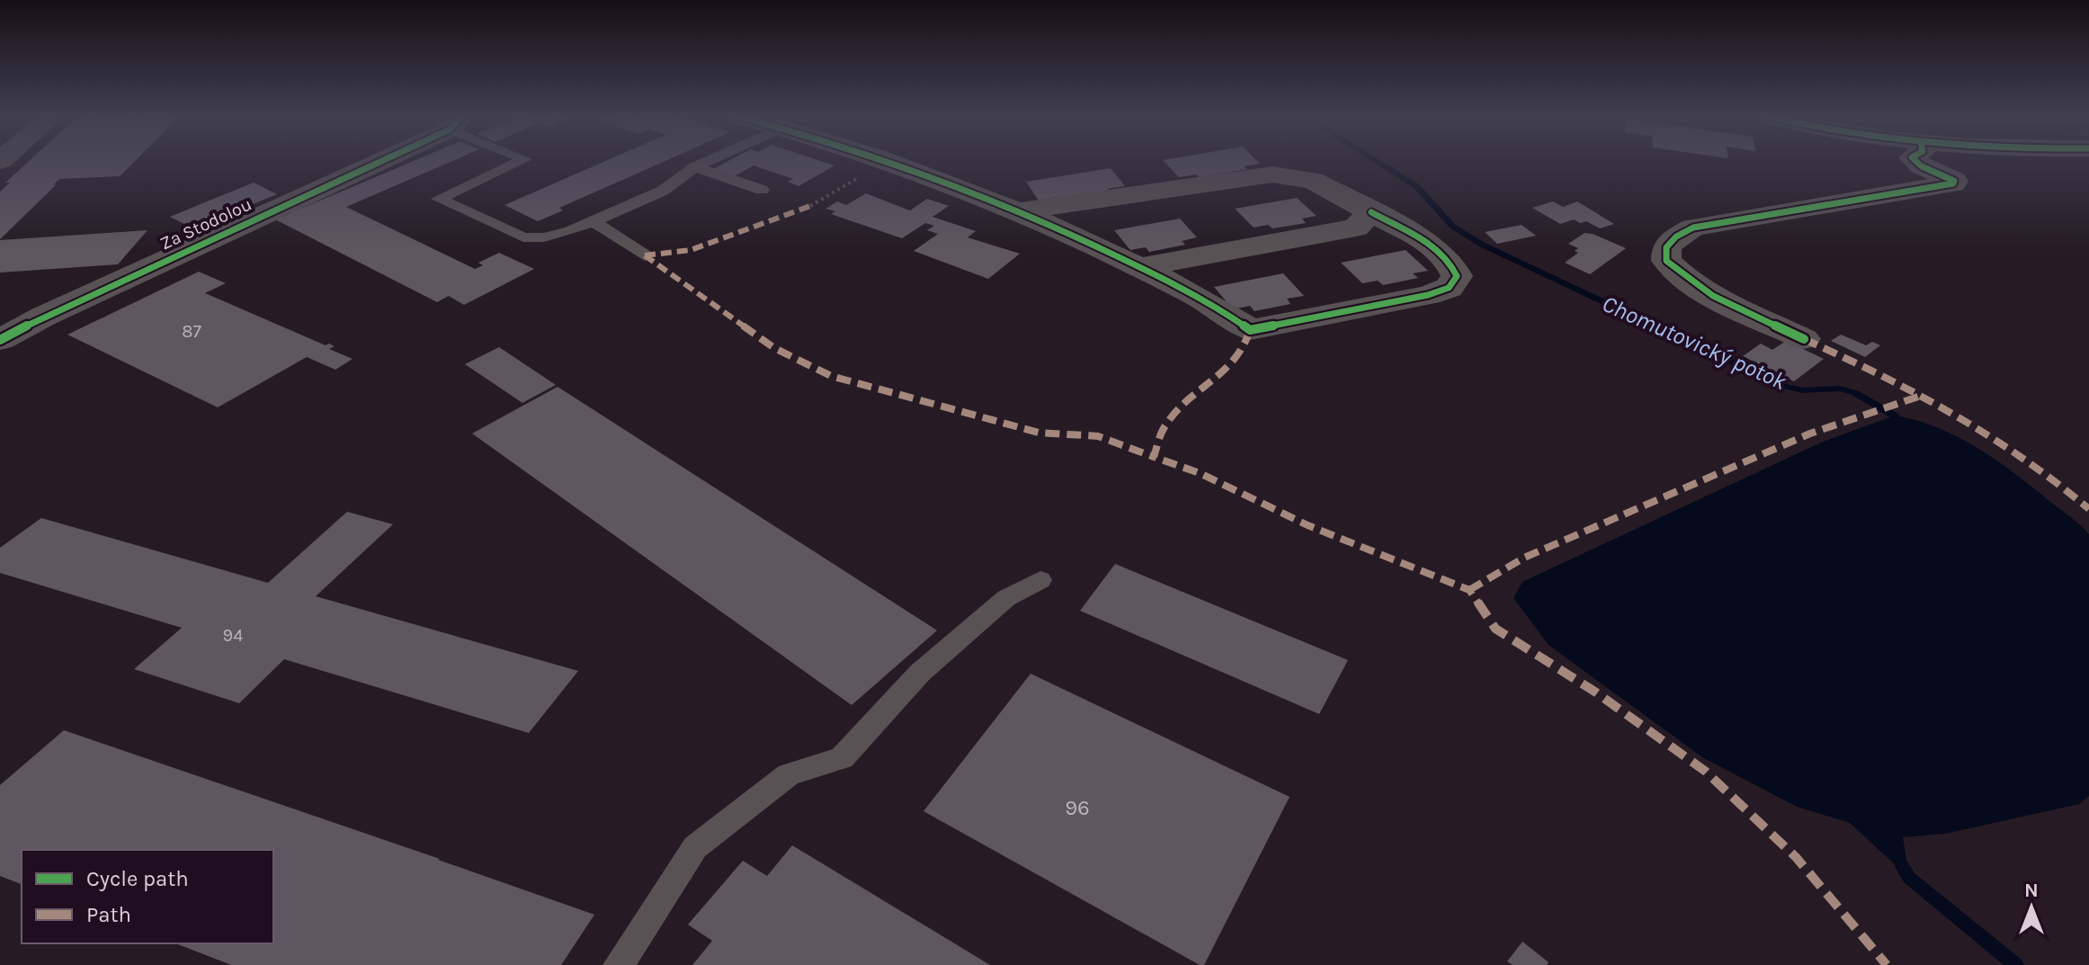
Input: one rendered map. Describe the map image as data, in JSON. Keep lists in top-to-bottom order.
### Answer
{
  "streets": {
    "street": ["Za Stodolou"]
  },
  "water": ["Chomutovický potok"],
  "house_numbers": ["87", "94", "96"],
  "legend": ["Cycle path", "Path"],
  "north": "top"
}
